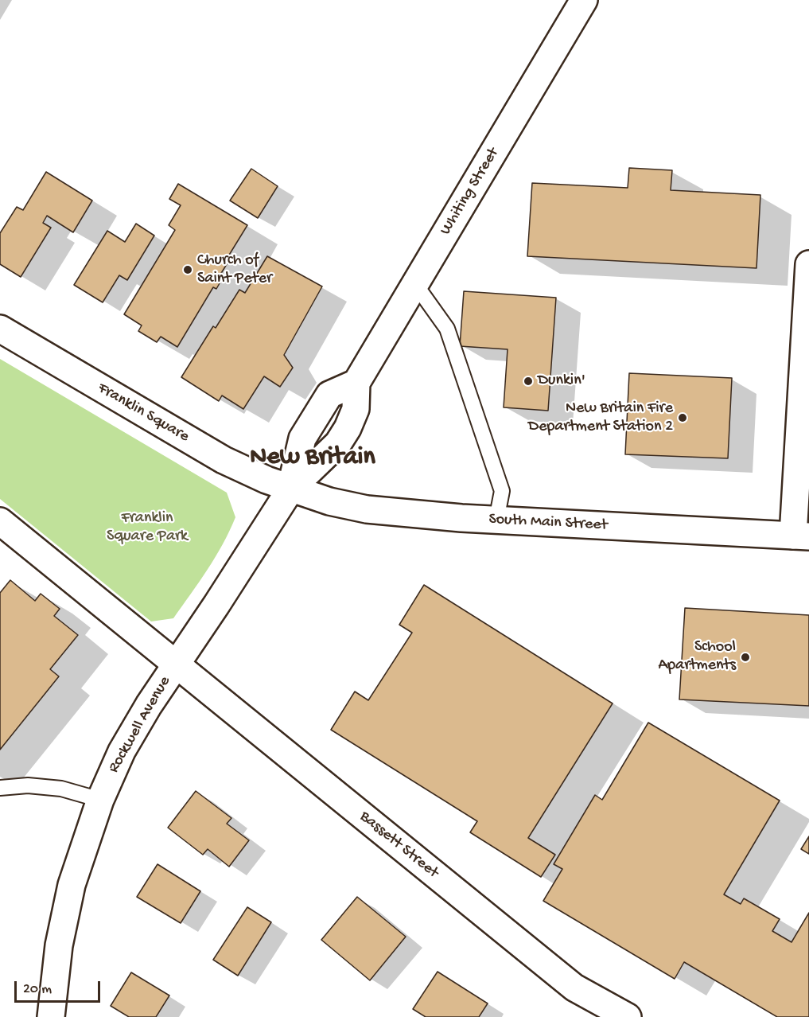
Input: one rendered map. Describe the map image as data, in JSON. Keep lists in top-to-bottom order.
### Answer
{
  "streets": {
    "street": [
      "Whiting Street",
      "Franklin Square",
      "South Main Street",
      "Rockwell Avenue",
      "Bassett Street"
    ]
  },
  "crossings": [
    ["Whiting Street", "Franklin Square"],
    ["Whiting Street", "South Main Street"],
    ["Whiting Street", "Rockwell Avenue"],
    ["Franklin Square", "South Main Street"],
    ["Franklin Square", "Rockwell Avenue"],
    ["South Main Street", "Rockwell Avenue"],
    ["Rockwell Avenue", "Bassett Street"]
  ],
  "districts": ["New Britain"],
  "parks": ["Franklin Square Park"],
  "places": [
    "Church of Saint Peter",
    "Dunkin'",
    "New Britain Fire Department Station 2",
    "School Apartments"
  ],
  "scale_bar": "20 m"
}
